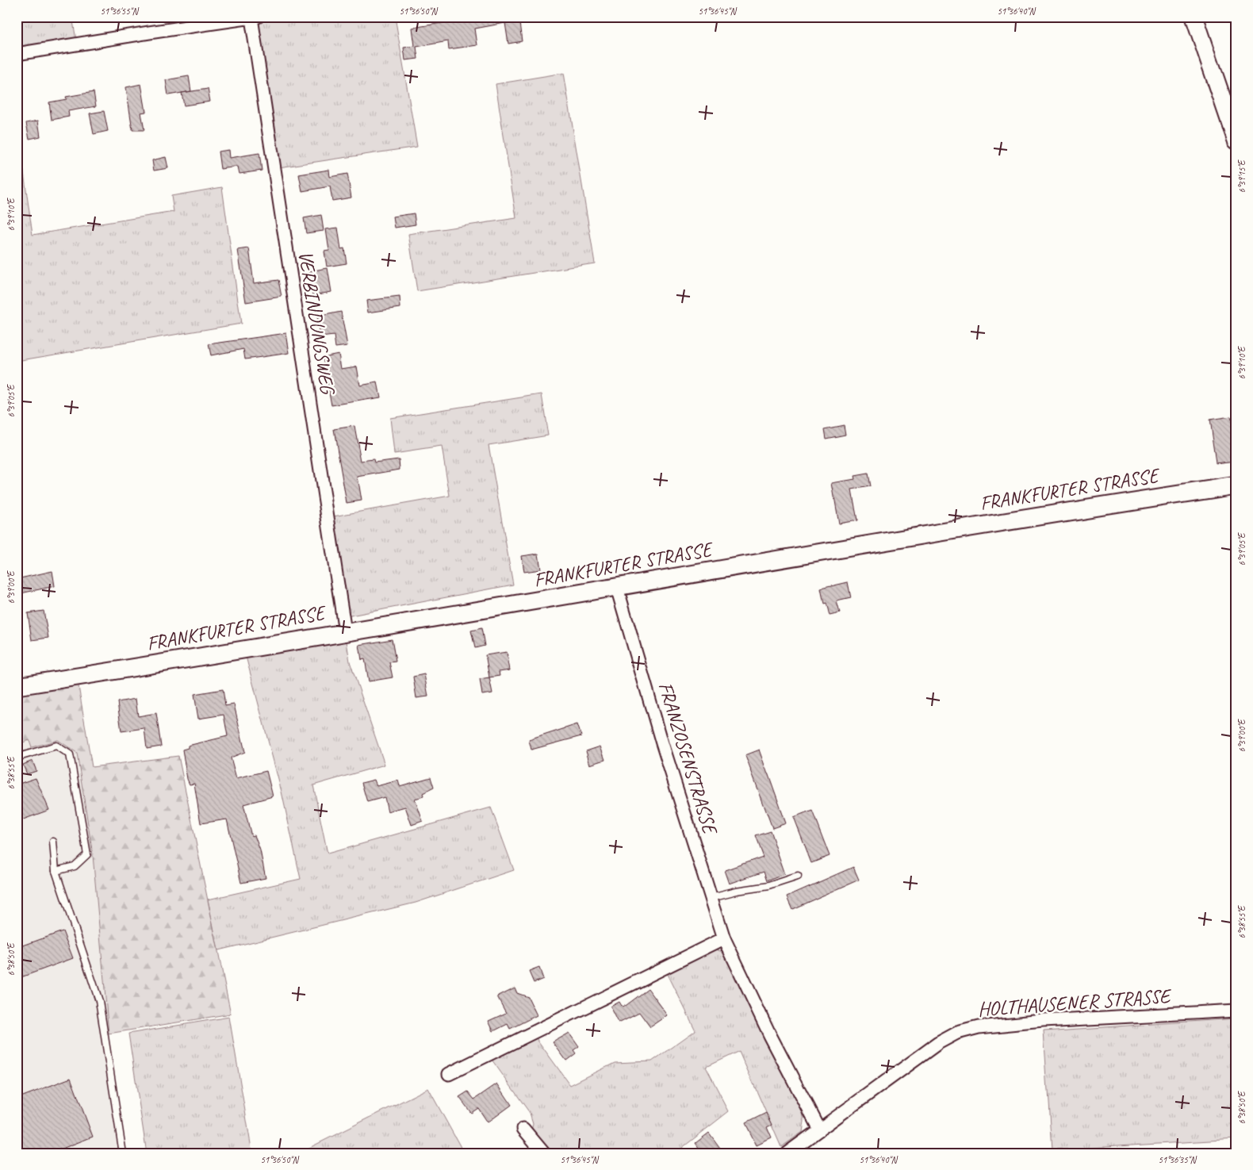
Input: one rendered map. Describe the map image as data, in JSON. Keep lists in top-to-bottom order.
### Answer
{
  "streets": {
    "main road": ["FRANKFURTER STRASSE"],
    "street": ["VERBINDUNGSWEG", "FRANZOSENSTRASSE", "HOLTHAUSENER STRASSE"]
  },
  "crossings": [
    ["VERBINDUNGSWEG", "FRANKFURTER STRASSE"],
    ["FRANKFURTER STRASSE", "FRANZOSENSTRASSE"],
    ["FRANZOSENSTRASSE", "HOLTHAUSENER STRASSE"]
  ],
  "coordinates": [
    "51°36'55\"N",
    "51°36'50\"N",
    "51°36'45\"N",
    "51°36'40\"N",
    "6°39'15\"E",
    "6°39'10\"E",
    "6°39'05\"E",
    "6°39'00\"E",
    "6°38'55\"E",
    "6°38'50\"E",
    "51°36'35\"N"
  ]
}
